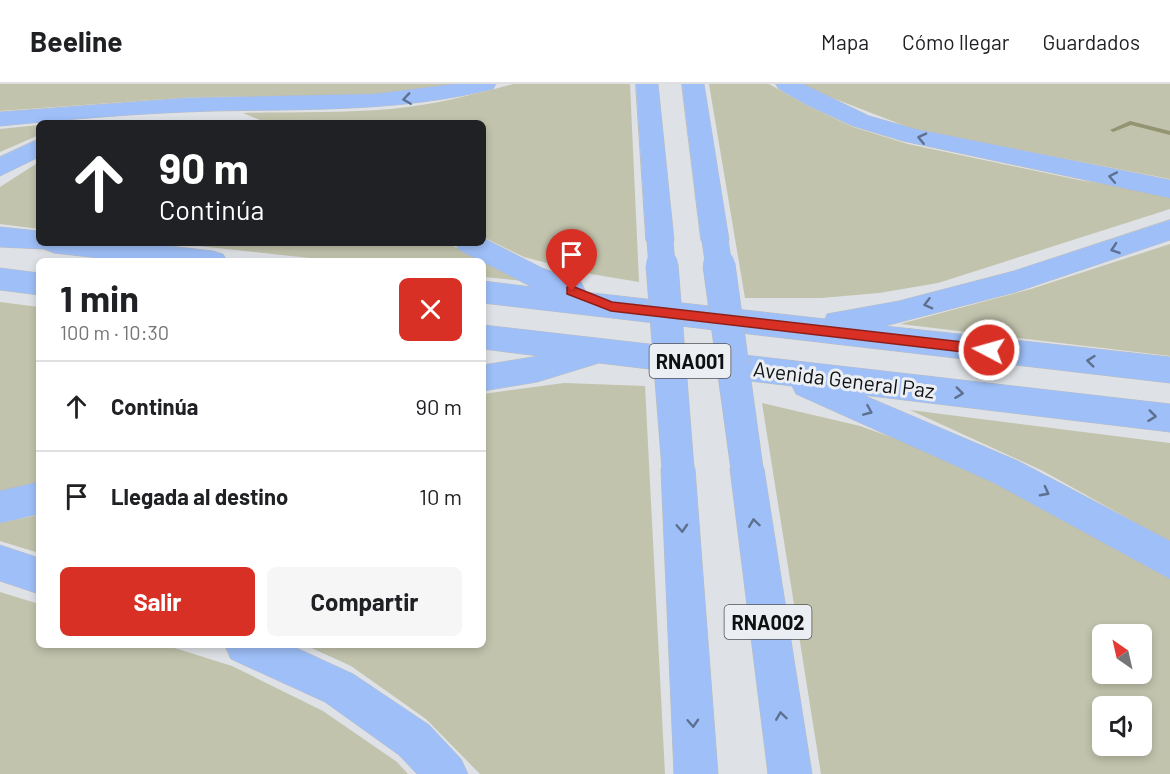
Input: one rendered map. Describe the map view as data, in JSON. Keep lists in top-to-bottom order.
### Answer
{
  "streets": {
    "highway": ["RNA001", "Avenida General Paz", "RNA002"]
  },
  "north": "top left",
  "page": {
    "header": "Beeline",
    "nav": ["Mapa", "Cómo llegar", "Guardados"],
    "turn": ["90 m", "Continúa"],
    "heading": ["1 min", "100 m · 10:30"],
    "list": [
      {
        "name": "Continúa",
        "value": "90 m"
      },
      {
        "name": "Llegada al destino",
        "value": "10 m"
      }
    ],
    "buttons": ["Salir", "Compartir"]
  }
}
